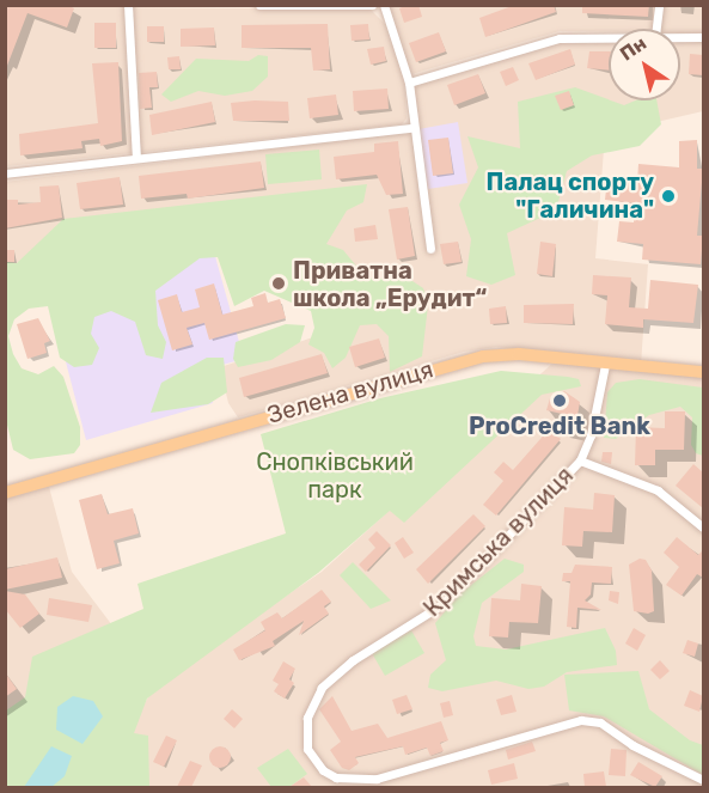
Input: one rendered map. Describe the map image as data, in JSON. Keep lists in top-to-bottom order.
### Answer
{
  "streets": {
    "main road": ["Зелена вулиця"],
    "street": ["Кримська вулиця"]
  },
  "crossings": [
    ["Зелена вулиця", "Кримська вулиця"]
  ],
  "parks": ["Снопківський парк"],
  "places": ["Палац спорту \"Галичина\"", "Приватна школа „Ерудит“", "ProCredit Bank"],
  "north": "top left"
}
